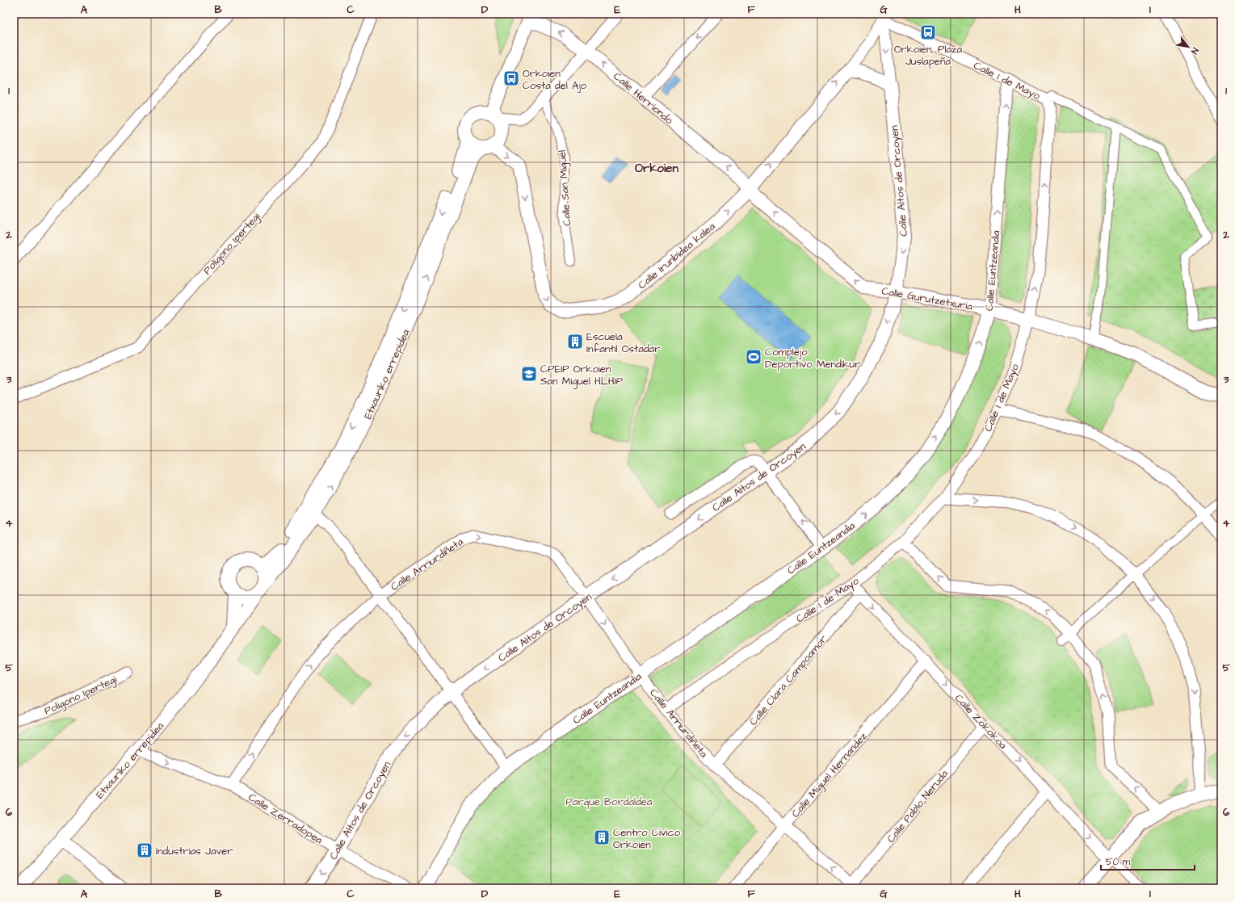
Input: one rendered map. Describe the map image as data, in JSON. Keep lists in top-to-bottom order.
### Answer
{
  "streets": {
    "street": [
      "Calle 1 de Mayo",
      "Calle Herriondo",
      "Calle Altos de Orcoyen",
      "Calle San Miguel",
      "Polígono Ipertegi",
      "Calle Irunbidea kalea",
      "Calle Euntzeandia",
      "Calle Gurutzetxuria",
      "Etxauriko errepidea",
      "Calle Arriurdiñeta",
      "Calle Clara Campoamor",
      "Calle Zokokoa",
      "Calle Miguel Hernandez",
      "Calle Pablo Neruda",
      "Calle Zerradopea"
    ]
  },
  "crossings": [
    ["Calle 1 de Mayo", "Calle Altos de Orcoyen"],
    ["Calle 1 de Mayo", "Calle Irunbidea kalea"],
    ["Calle 1 de Mayo", "Calle Euntzeandia"],
    ["Calle 1 de Mayo", "Calle Gurutzetxuria"],
    ["Calle 1 de Mayo", "Calle Arriurdiñeta"],
    ["Calle 1 de Mayo", "Calle Zokokoa"],
    ["Calle Herriondo", "Calle Irunbidea kalea"],
    ["Calle Herriondo", "Calle Gurutzetxuria"],
    ["Calle Altos de Orcoyen", "Calle Irunbidea kalea"],
    ["Calle Altos de Orcoyen", "Calle Gurutzetxuria"],
    ["Calle Altos de Orcoyen", "Calle Arriurdiñeta"],
    ["Calle Altos de Orcoyen", "Calle Zerradopea"],
    ["Calle Irunbidea kalea", "Calle Gurutzetxuria"],
    ["Calle Irunbidea kalea", "Etxauriko errepidea"],
    ["Calle Euntzeandia", "Calle Gurutzetxuria"],
    ["Calle Euntzeandia", "Calle Arriurdiñeta"],
    ["Calle Arriurdiñeta", "Calle Clara Campoamor"],
    ["Calle Arriurdiñeta", "Calle Miguel Hernandez"],
    ["Calle Arriurdiñeta", "Calle Pablo Neruda"],
    ["Calle Arriurdiñeta", "Calle Zerradopea"],
    ["Calle Clara Campoamor", "Calle Zokokoa"],
    ["Calle Zokokoa", "Calle Miguel Hernandez"],
    ["Calle Zokokoa", "Calle Pablo Neruda"]
  ],
  "one_way": ["Calle Herriondo", "Calle Altos de Orcoyen", "Calle Euntzeandia"],
  "districts": ["Orkoien"],
  "parks": ["Parque Bordaldea"],
  "places": {
    "bus stop": ["Orkoien, Plaza Juslapeña", "Orkoien Costa del Ajo"],
    "building": ["Escuela Infantil Ostadar", "Centro Cívico Orkoien", "Industrias Javer"],
    "sports": ["Complejo Deportivo Mendikur"],
    "school or university": ["CPEIP Orkoien San Miguel HLHIP"]
  },
  "scale_bar": "50 m",
  "north": "bottom right",
  "grid": {
    "columns": [
      "A",
      "B",
      "C",
      "D",
      "E",
      "F",
      "G",
      "H",
      "I"
    ],
    "rows": [
      "1",
      "2",
      "3",
      "4",
      "5",
      "6"
    ]
  }
}
